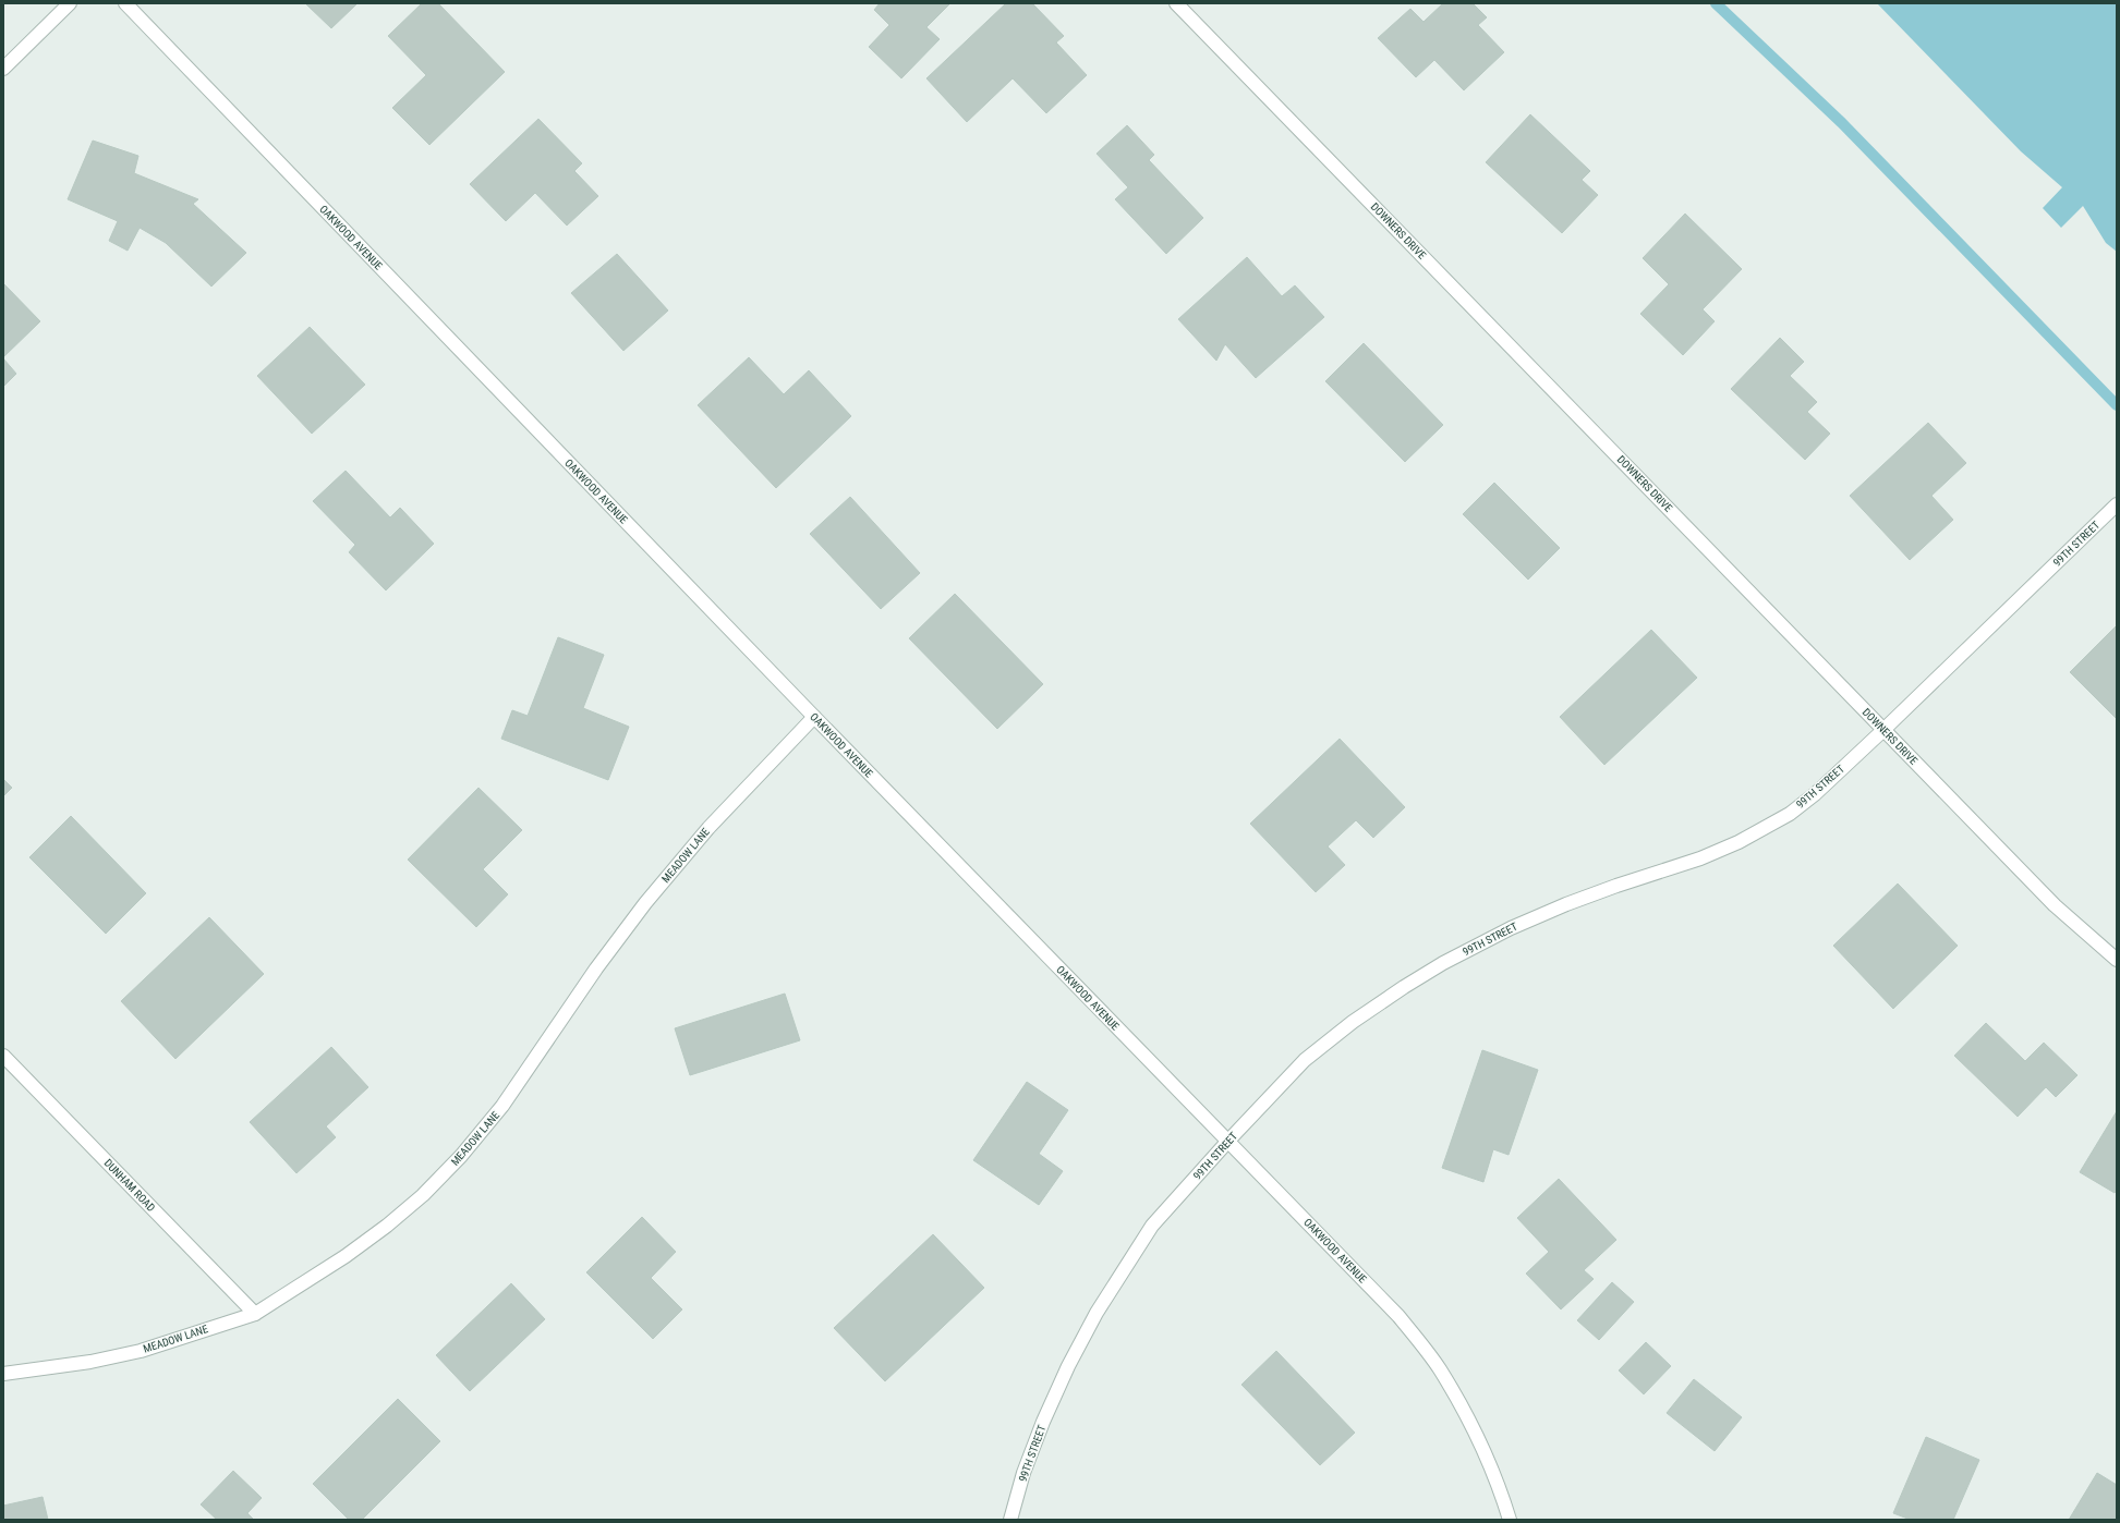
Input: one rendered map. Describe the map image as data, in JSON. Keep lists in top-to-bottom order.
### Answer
{
  "streets": {
    "street": [
      "DOWNERS DRIVE",
      "OAKWOOD AVENUE",
      "99TH STREET",
      "MEADOW LANE",
      "DUNHAM ROAD"
    ]
  },
  "crossings": [
    ["DOWNERS DRIVE", "99TH STREET"],
    ["OAKWOOD AVENUE", "99TH STREET"],
    ["OAKWOOD AVENUE", "MEADOW LANE"],
    ["MEADOW LANE", "DUNHAM ROAD"]
  ]
}
